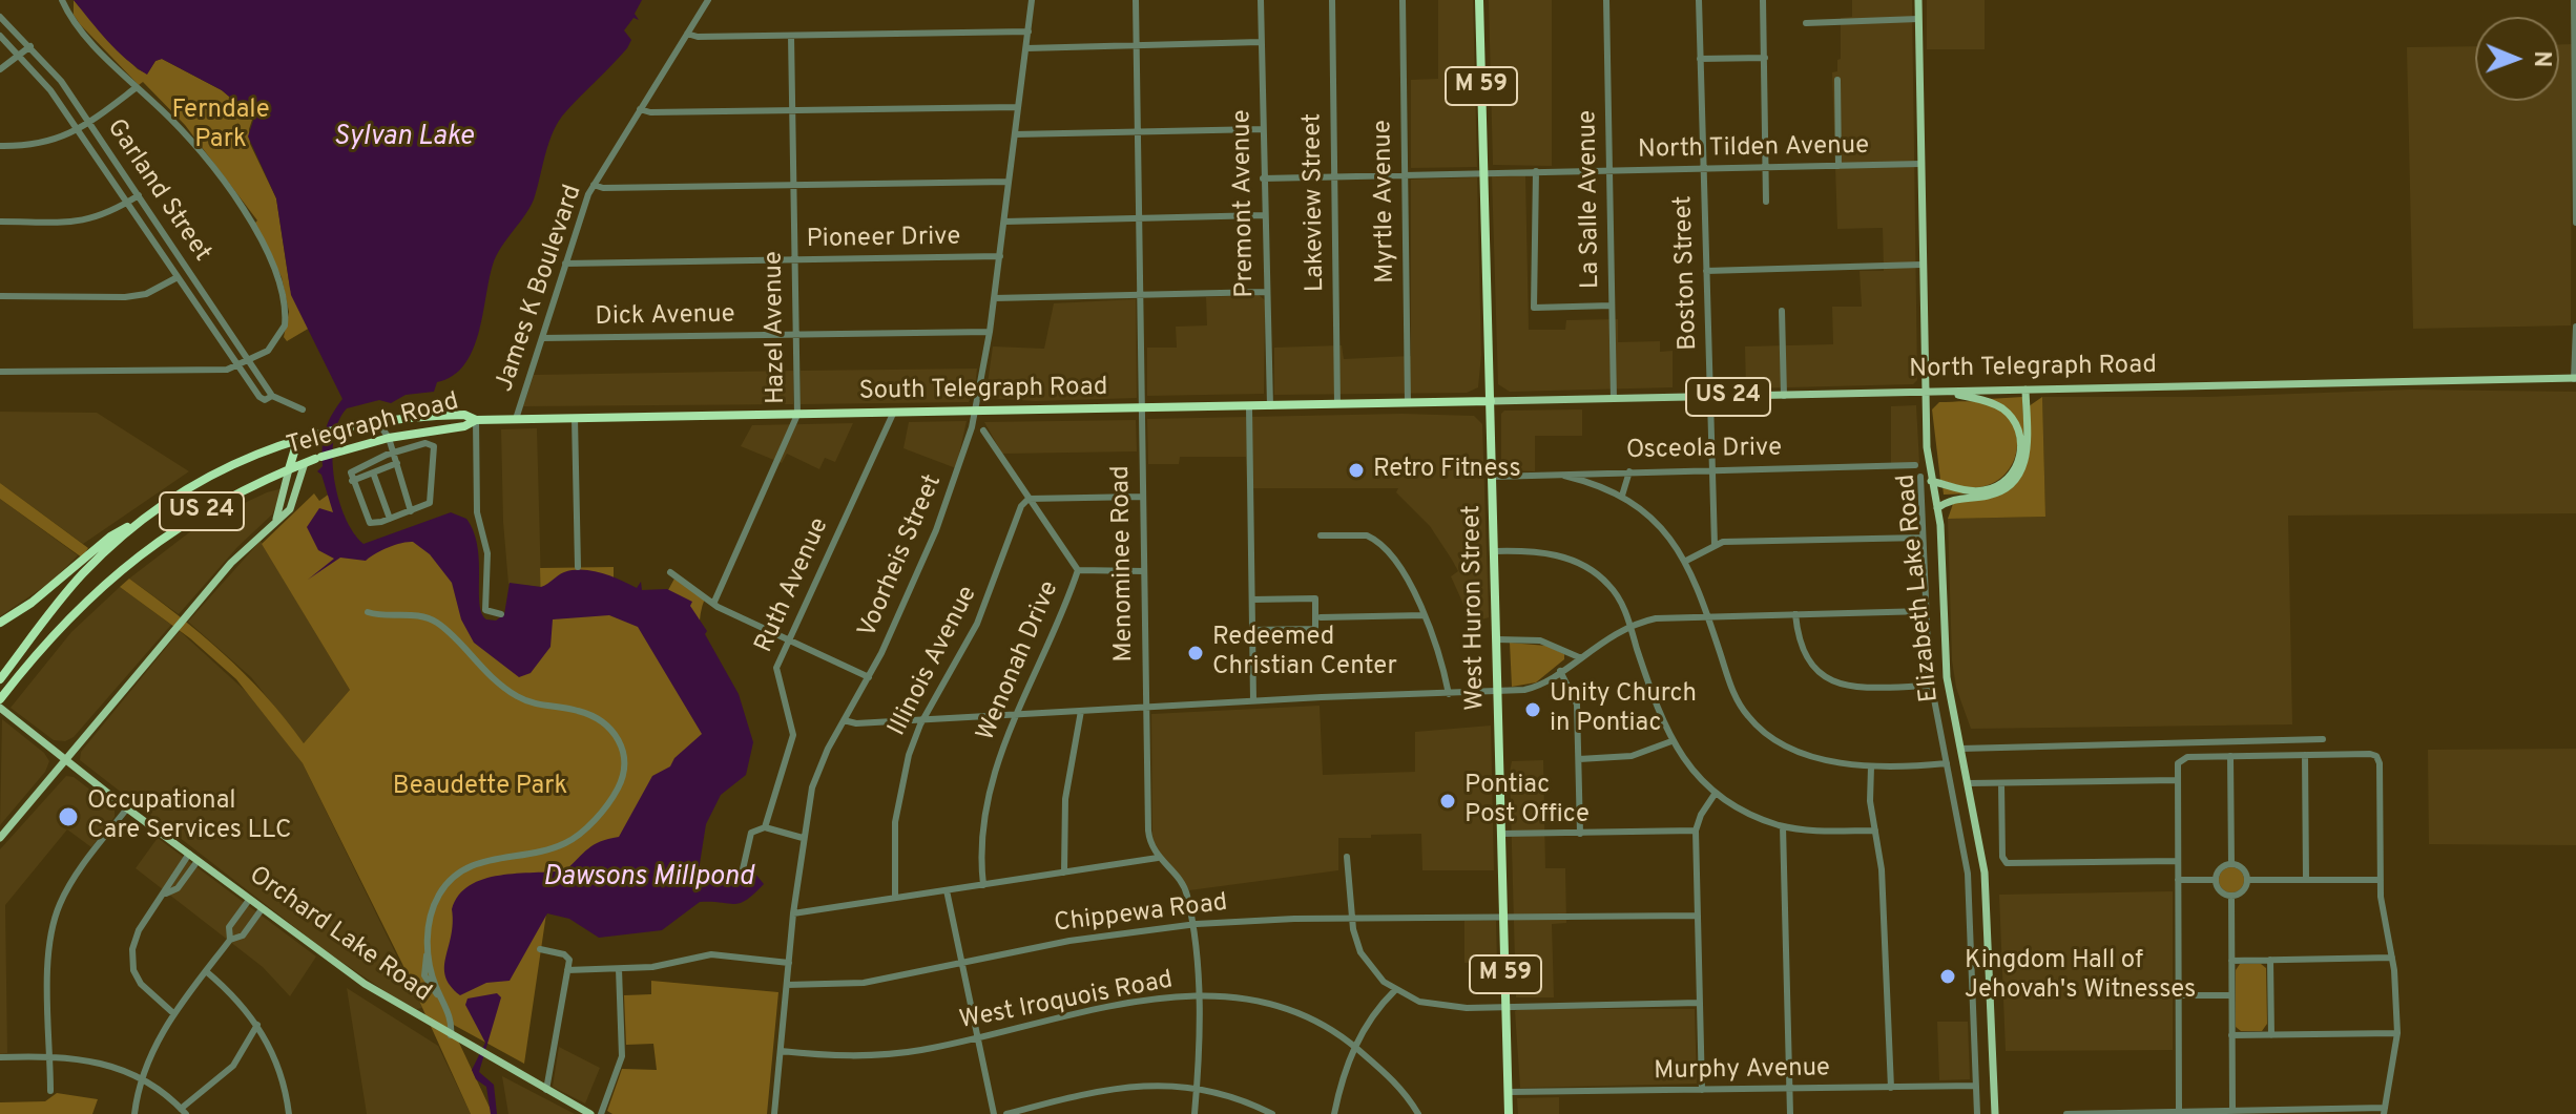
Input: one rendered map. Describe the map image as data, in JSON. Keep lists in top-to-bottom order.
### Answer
{
  "streets": {
    "highway": [
      "M 59",
      "South Telegraph Road",
      "US 24",
      "Telegraph Road",
      "West Huron Street"
    ],
    "main road": ["North Telegraph Road", "Elizabeth Lake Road", "Orchard Lake Road"],
    "street": [
      "North Tilden Avenue",
      "Garland Street",
      "La Salle Avenue",
      "Myrtle Avenue",
      "Lakeview Street",
      "Premont Avenue",
      "Pioneer Drive",
      "Boston Street",
      "James K Boulevard",
      "Dick Avenue",
      "Hazel Avenue",
      "Osceola Drive",
      "Voorheis Street",
      "Menominee Road",
      "Ruth Avenue",
      "Illinois Avenue",
      "Wenonah Drive",
      "Chippewa Road",
      "West Iroquois Road",
      "Murphy Avenue"
    ]
  },
  "crossings": [
    ["North Tilden Avenue", "La Salle Avenue"],
    ["North Tilden Avenue", "Myrtle Avenue"],
    ["North Tilden Avenue", "Lakeview Street"],
    ["North Tilden Avenue", "Premont Avenue"],
    ["North Tilden Avenue", "Boston Street"],
    ["North Tilden Avenue", "Elizabeth Lake Road"],
    ["North Tilden Avenue", "West Huron Street"],
    ["La Salle Avenue", "North Telegraph Road"],
    ["Myrtle Avenue", "South Telegraph Road"],
    ["Lakeview Street", "South Telegraph Road"],
    ["Premont Avenue", "South Telegraph Road"],
    ["Pioneer Drive", "James K Boulevard"],
    ["Pioneer Drive", "Hazel Avenue"],
    ["Pioneer Drive", "Voorheis Street"],
    ["Boston Street", "North Telegraph Road"],
    ["Boston Street", "Osceola Drive"],
    ["James K Boulevard", "Dick Avenue"],
    ["James K Boulevard", "South Telegraph Road"],
    ["Dick Avenue", "Hazel Avenue"],
    ["Dick Avenue", "Voorheis Street"],
    ["Hazel Avenue", "South Telegraph Road"],
    ["North Telegraph Road", "South Telegraph Road"],
    ["North Telegraph Road", "Elizabeth Lake Road"],
    ["North Telegraph Road", "West Huron Street"],
    ["South Telegraph Road", "Telegraph Road"],
    ["South Telegraph Road", "Voorheis Street"],
    ["South Telegraph Road", "Menominee Road"],
    ["South Telegraph Road", "Ruth Avenue"],
    ["South Telegraph Road", "West Huron Street"],
    ["Osceola Drive", "West Huron Street"],
    ["Voorheis Street", "Chippewa Road"],
    ["Voorheis Street", "West Iroquois Road"],
    ["Menominee Road", "Chippewa Road"],
    ["Menominee Road", "West Iroquois Road"],
    ["Elizabeth Lake Road", "Murphy Avenue"],
    ["West Huron Street", "Chippewa Road"],
    ["West Huron Street", "Murphy Avenue"],
    ["Illinois Avenue", "Wenonah Drive"]
  ],
  "water": ["Sylvan Lake", "Dawsons Millpond"],
  "parks": ["Ferndale Park", "Beaudette Park"],
  "places": [
    "Retro Fitness",
    "Redeemed Christian Center",
    "Unity Church in Pontiac",
    "Pontiac Post Office",
    "Occupational Care Services LLC",
    "Kingdom Hall of Jehovah's Witnesses"
  ],
  "north": "right"
}
